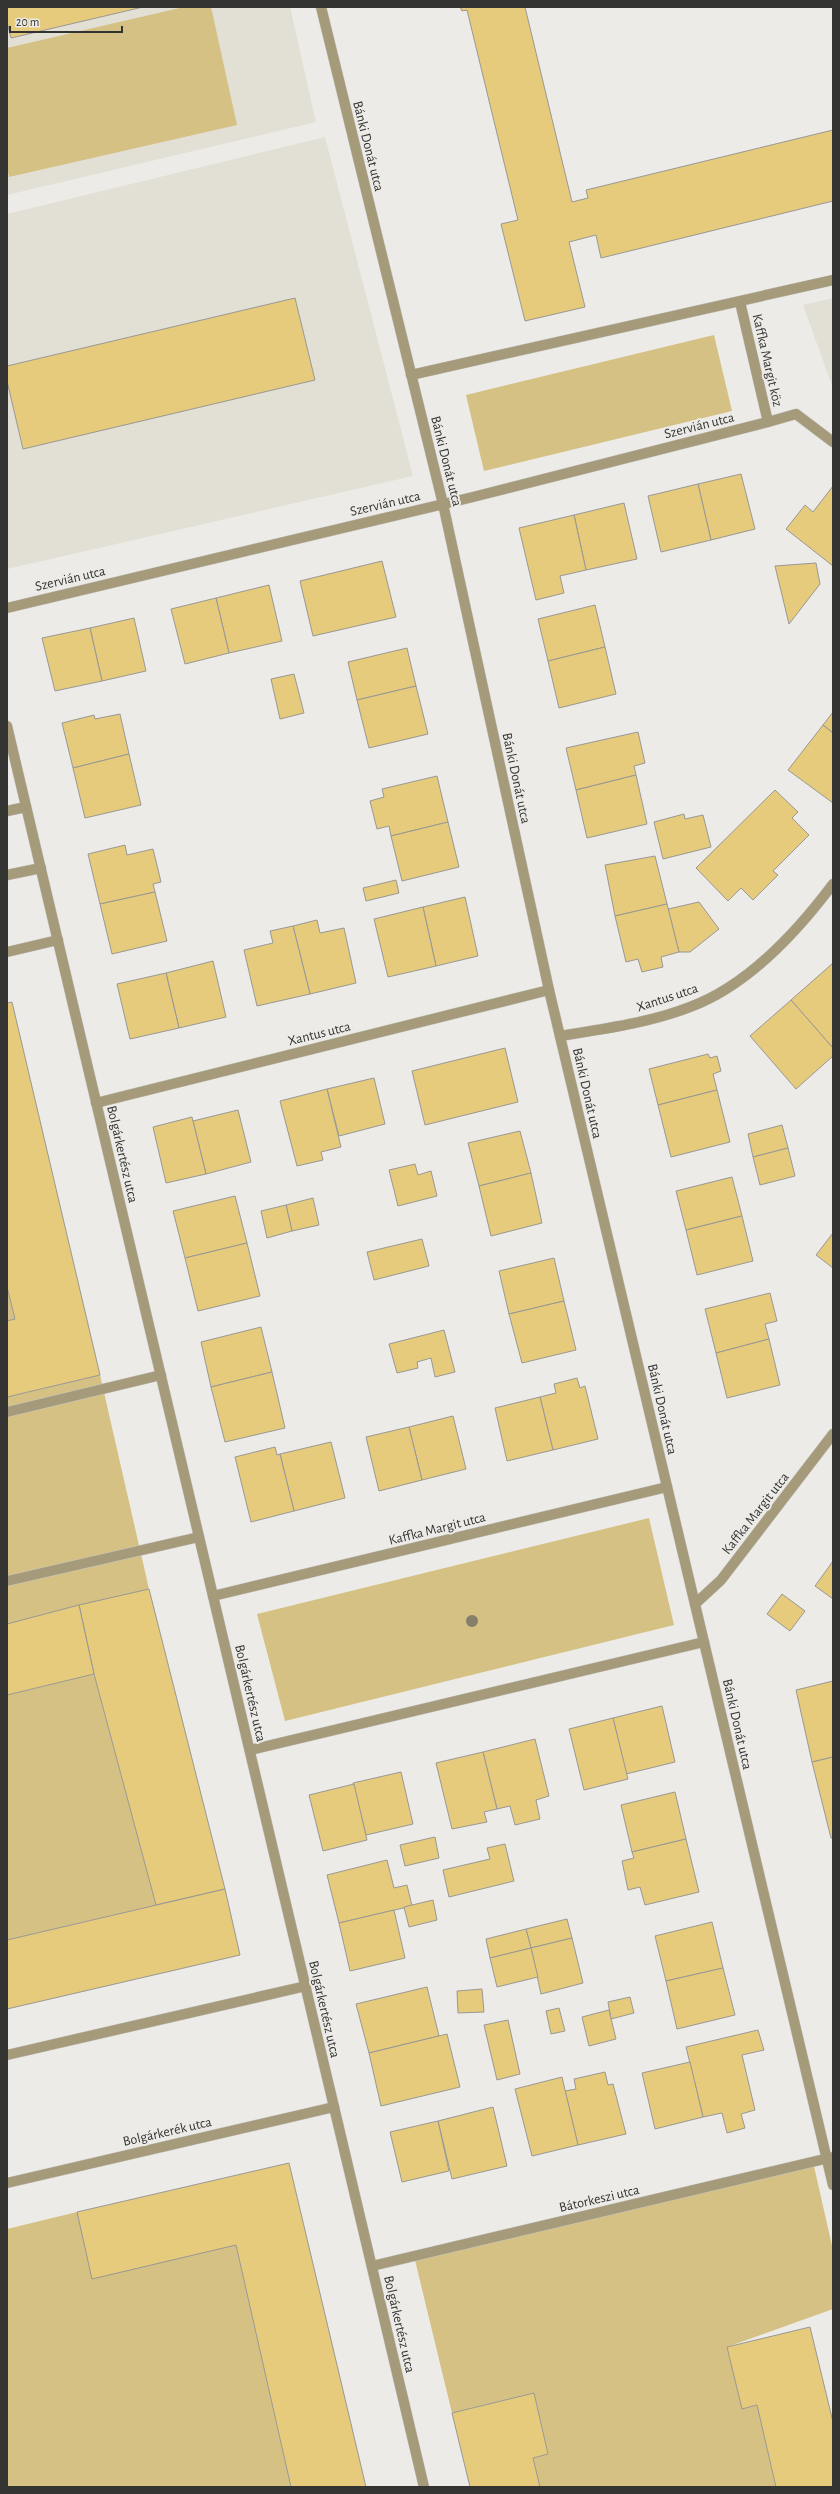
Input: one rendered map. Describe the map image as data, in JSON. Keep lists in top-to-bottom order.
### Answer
{
  "streets": {
    "street": [
      "Bánki Donát utca",
      "Kaffka Margit köz",
      "Szervián utca",
      "Xantus utca",
      "Bolgárkertész utca",
      "Kaffka Margit utca",
      "Bolgárkerék utca",
      "Bátorkeszi utca"
    ]
  },
  "crossings": [
    ["Bánki Donát utca", "Szervián utca"],
    ["Bánki Donát utca", "Xantus utca"],
    ["Bánki Donát utca", "Kaffka Margit utca"],
    ["Bánki Donát utca", "Bátorkeszi utca"],
    ["Kaffka Margit köz", "Szervián utca"],
    ["Xantus utca", "Bolgárkertész utca"],
    ["Bolgárkertész utca", "Kaffka Margit utca"],
    ["Bolgárkertész utca", "Bolgárkerék utca"],
    ["Bolgárkertész utca", "Bátorkeszi utca"]
  ],
  "scale_bar": "20 m"
}
